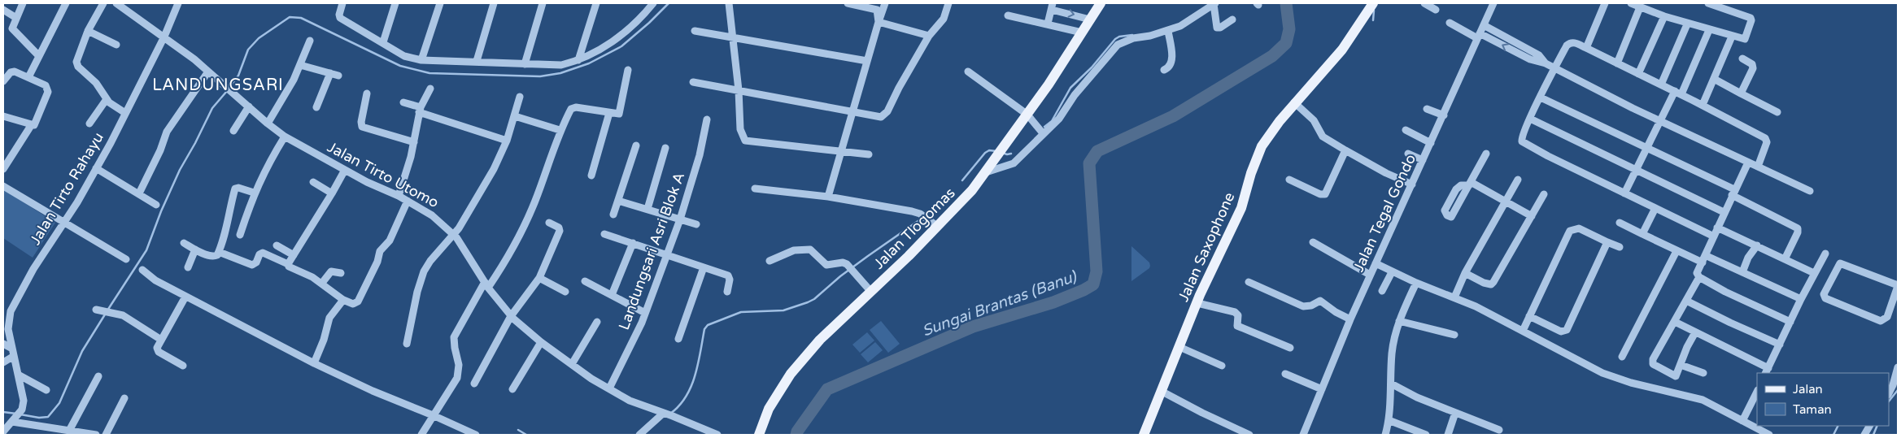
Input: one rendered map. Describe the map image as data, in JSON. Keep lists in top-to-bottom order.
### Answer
{
  "streets": {
    "main road": ["Jalan Tlogomas", "Jalan Saxophone"],
    "street": [
      "Jalan Tirto Utomo",
      "Jalan Tirto Rahayu",
      "Jalan Tegal Gondo",
      "Landungsari Asri Blok A"
    ]
  },
  "crossings": [
    ["Jalan Tirto Utomo", "Jalan Tirto Rahayu"],
    ["Jalan Tirto Utomo", "Landungsari Asri Blok A"]
  ],
  "districts": ["LANDUNGSARI"],
  "water": ["Sungai Brantas (Banu)"],
  "legend": ["Jalan", "Taman"]
}
